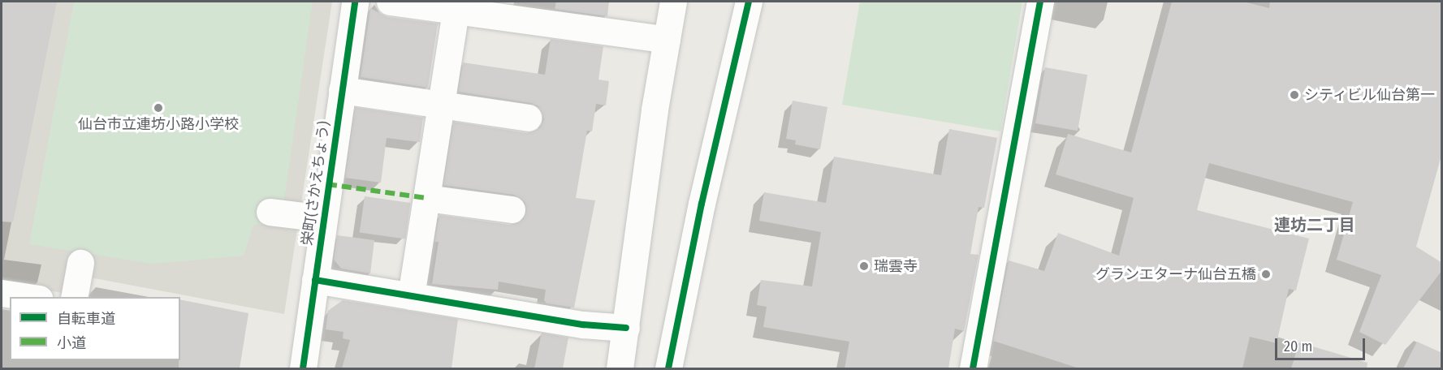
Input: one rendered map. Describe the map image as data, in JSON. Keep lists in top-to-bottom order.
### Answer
{
  "streets": {
    "street": ["栄町(さかえちょう)"]
  },
  "districts": ["連坊二丁目"],
  "places": [
    "シティビル仙台第一",
    "仙台市立連坊小路小学校",
    "瑞雲寺",
    "グランエターナ仙台五橋"
  ],
  "legend": ["自転車道", "小道"],
  "scale_bar": "20 m"
}
